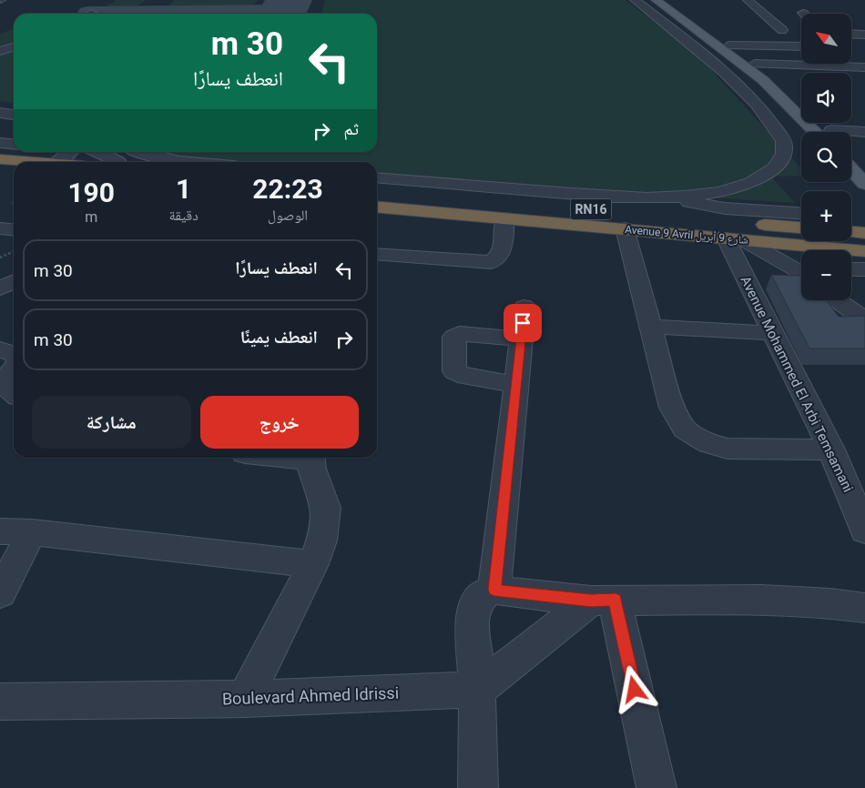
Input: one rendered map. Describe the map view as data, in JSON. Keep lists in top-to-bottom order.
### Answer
{
  "streets": {
    "highway": ["RN16", "Avenue 9 Avril شارع 9 أبريل"],
    "street": ["Avenue Mohammed El Arbi Temsamani", "Boulevard Ahmed Idrissi"]
  },
  "crossings": [
    ["Avenue 9 Avril شارع 9 أبريل", "Avenue Mohammed El Arbi Temsamani"]
  ],
  "north": "top left",
  "page": {
    "map_buttons": ["+", "−"],
    "turn": ["30 m", "انعطف يسارًا"],
    "then": "ثم",
    "eta": [
      "22:23",
      "الوصول",
      "1",
      "دقيقة",
      "190",
      "m"
    ],
    "list": [
      {
        "name": "انعطف يسارًا",
        "value": "30 m"
      },
      {
        "name": "انعطف يمينًا",
        "value": "30 m"
      }
    ],
    "buttons": ["خروج", "مشاركة"]
  }
}
